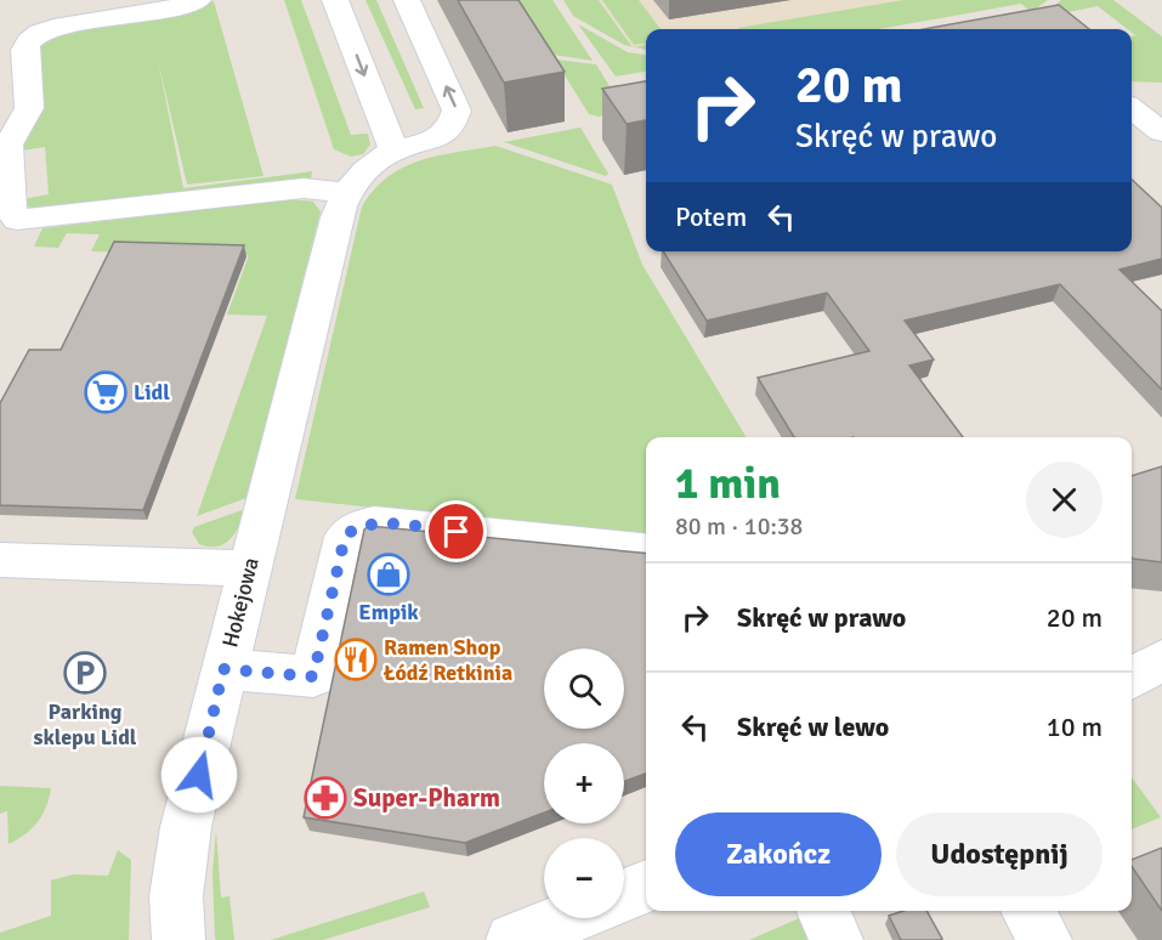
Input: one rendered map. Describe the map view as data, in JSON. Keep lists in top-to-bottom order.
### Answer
{
  "streets": {
    "street": ["Hokejowa"]
  },
  "places": {
    "supermarket": ["Lidl"],
    "shop": ["Empik"],
    "restaurant": ["Ramen Shop Łódź Retkinia"],
    "parking": ["Parking sklepu Lidl"],
    "pharmacy": ["Super-Pharm"]
  },
  "page": {
    "turn": ["20 m", "Skręć w prawo"],
    "then": "Potem",
    "heading": ["1 min", "80 m · 10:38"],
    "list": [
      {
        "name": "Skręć w prawo",
        "value": "20 m"
      },
      {
        "name": "Skręć w lewo",
        "value": "10 m"
      }
    ],
    "map_buttons": ["+", "−"],
    "buttons": ["Zakończ", "Udostępnij"]
  }
}
